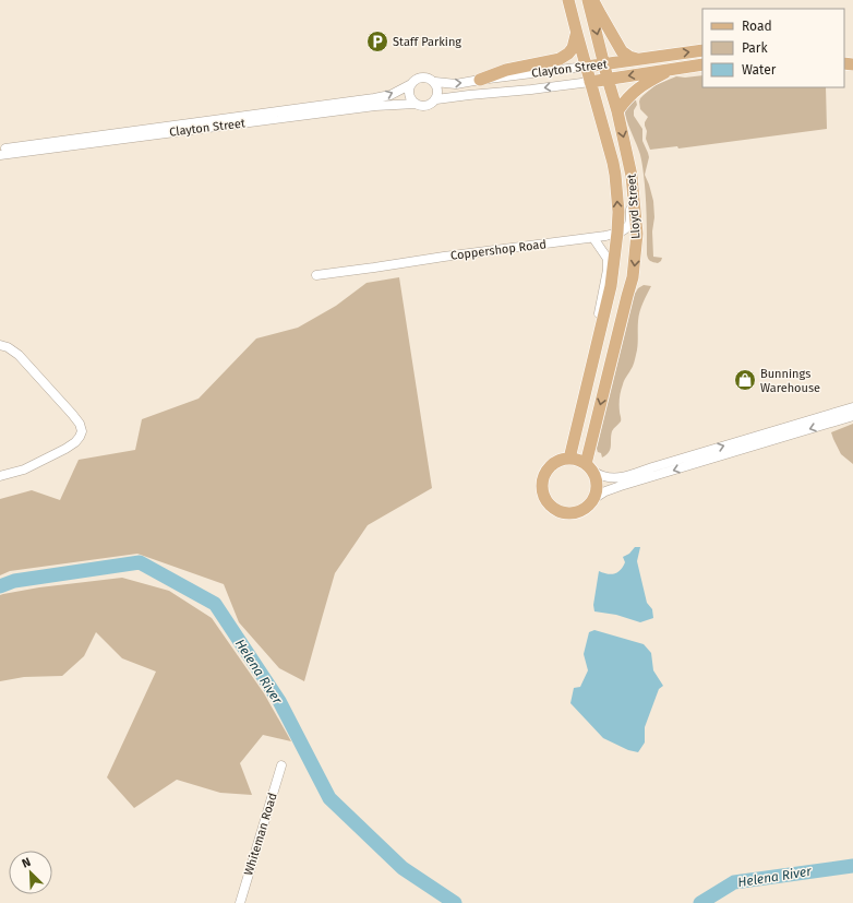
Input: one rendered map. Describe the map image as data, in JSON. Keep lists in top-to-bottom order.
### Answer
{
  "streets": {
    "main road": ["Clayton Street", "Lloyd Street"],
    "street": ["Coppershop Road", "Whiteman Road"]
  },
  "crossings": [
    ["Clayton Street", "Lloyd Street"],
    ["Lloyd Street", "Coppershop Road"]
  ],
  "water": ["Helena River"],
  "places": {
    "parking": ["Staff Parking"],
    "shop": ["Bunnings Warehouse"]
  },
  "legend": ["Road", "Park", "Water"],
  "north": "top left"
}
